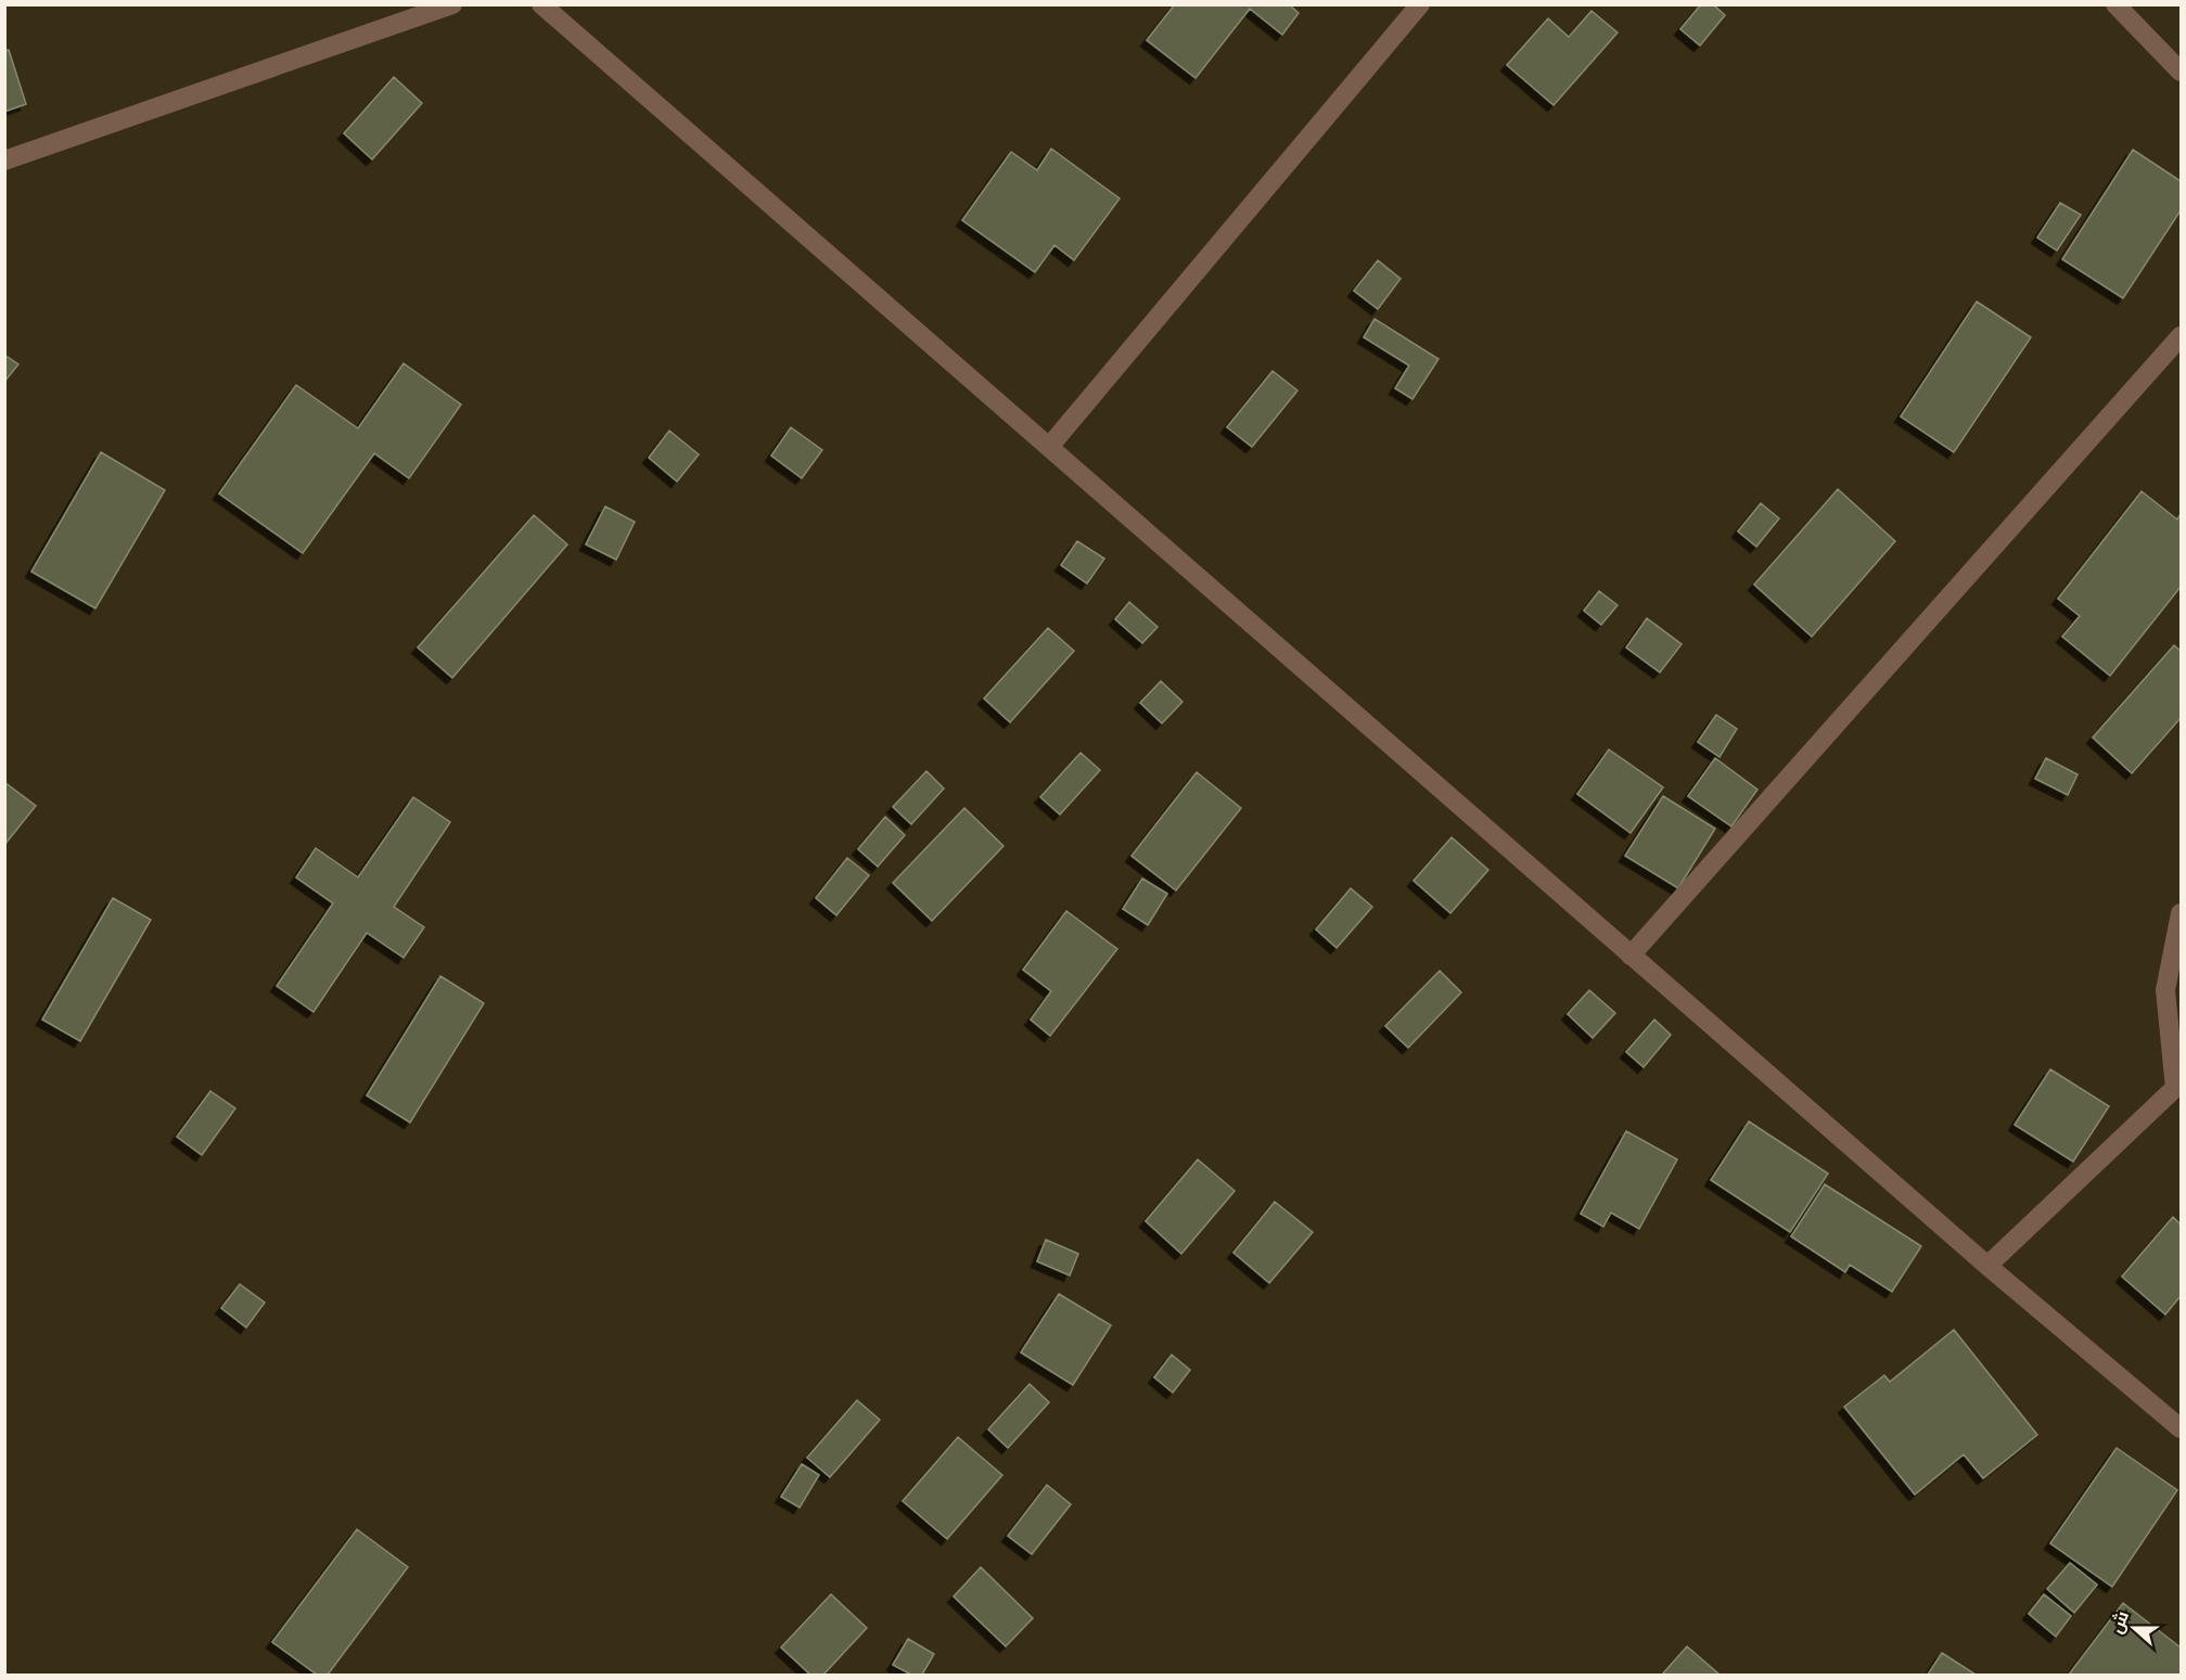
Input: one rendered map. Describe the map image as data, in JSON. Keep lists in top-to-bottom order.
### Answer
{
  "north": "left"
}
